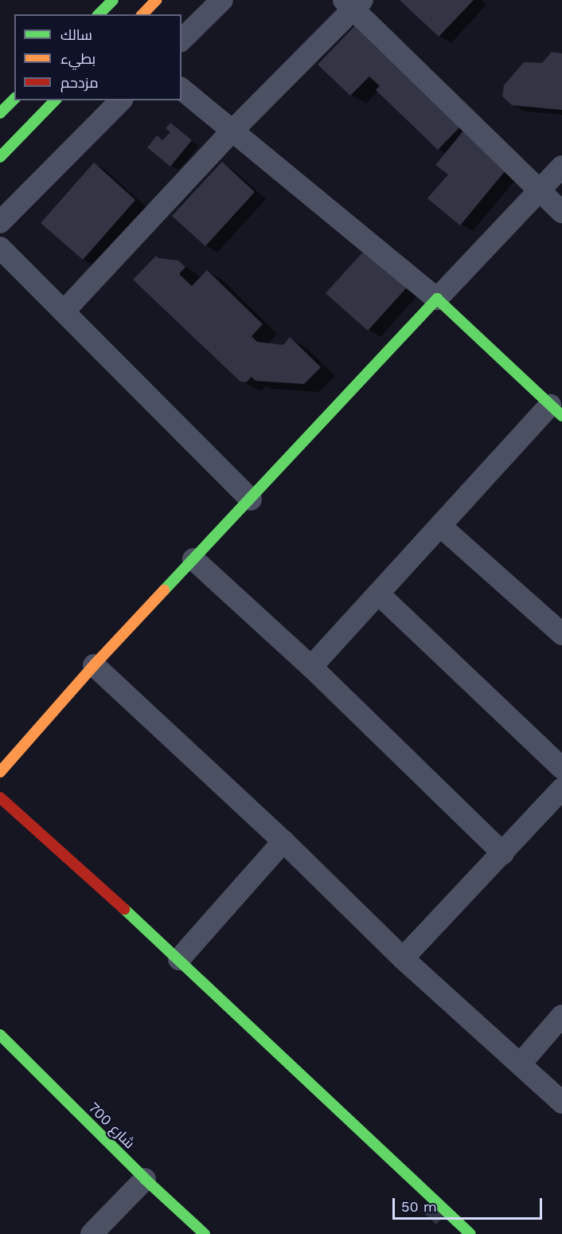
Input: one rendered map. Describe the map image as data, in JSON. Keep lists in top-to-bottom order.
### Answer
{
  "streets": {
    "street": ["شارع 700"]
  },
  "legend": ["سالك", "بطيء", "مزدحم"],
  "scale_bar": "50 m"
}
